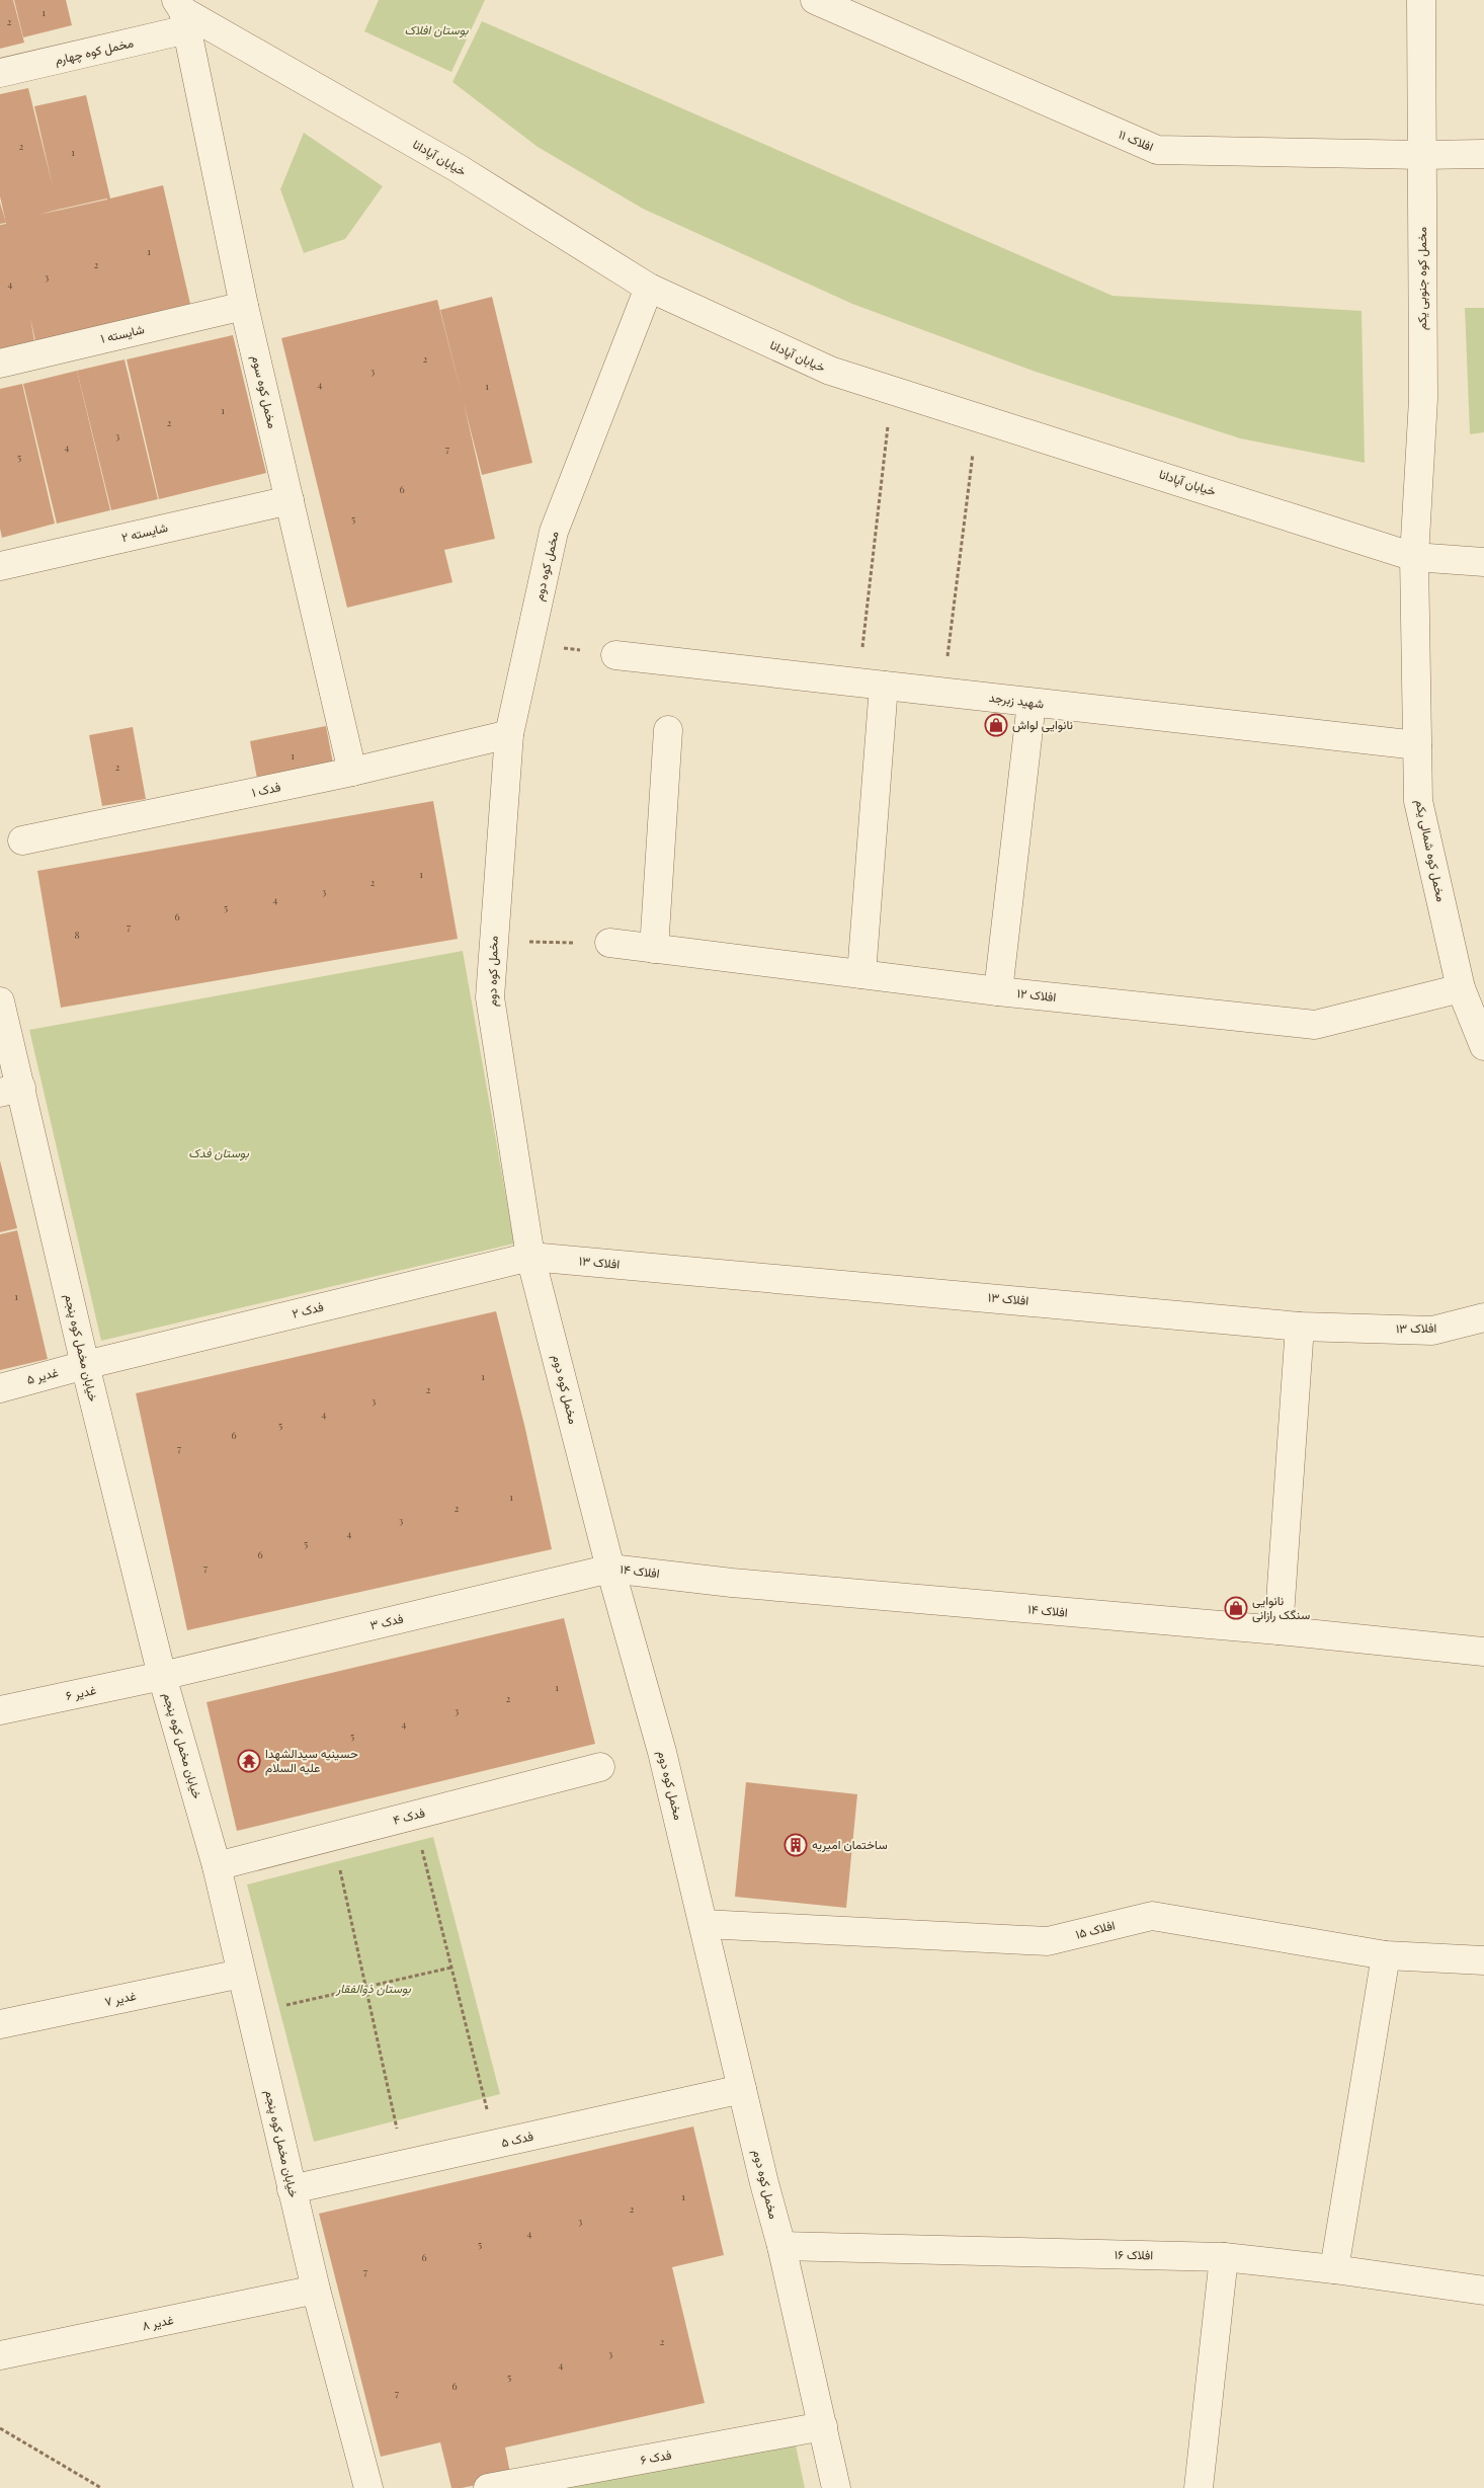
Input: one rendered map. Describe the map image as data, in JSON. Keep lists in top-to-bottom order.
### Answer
{
  "streets": {
    "street": [
      "مخمل کوه چهارم",
      "افلاک ۱۱",
      "خیابان آپادانا",
      "مخمل کوه جنوبی یکم",
      "شایسته ۱",
      "مخمل کوه سوم",
      "شایسته ۲",
      "مخمل کوه دوم",
      "شهید زبرجد",
      "فدک ۱",
      "مخمل کوه شمالی‌ یکم",
      "افلاک ۱۲",
      "افلاک ۱۳",
      "فدک ۲",
      "خیابان مخمل کوه پنجم",
      "غدیر ۵",
      "افلاک ۱۴",
      "فدک ۳",
      "غدیر ۶",
      "فدک ۴",
      "افلاک ۱۵",
      "غدیر ۷",
      "فدک ۵",
      "افلاک ۱۶",
      "غدیر ۸",
      "فدک ۶"
    ]
  },
  "crossings": [
    ["مخمل کوه چهارم", "خیابان آپادانا"],
    ["مخمل کوه چهارم", "مخمل کوه سوم"],
    ["افلاک ۱۱", "مخمل کوه جنوبی یکم"],
    ["خیابان آپادانا", "مخمل کوه جنوبی یکم"],
    ["خیابان آپادانا", "مخمل کوه سوم"],
    ["خیابان آپادانا", "مخمل کوه دوم"],
    ["خیابان آپادانا", "مخمل کوه شمالی‌ یکم"],
    ["مخمل کوه جنوبی یکم", "مخمل کوه شمالی‌ یکم"],
    ["شایسته ۱", "مخمل کوه سوم"],
    ["مخمل کوه سوم", "شایسته ۲"],
    ["مخمل کوه سوم", "فدک ۱"],
    ["مخمل کوه دوم", "فدک ۱"],
    ["مخمل کوه دوم", "افلاک ۱۳"],
    ["مخمل کوه دوم", "فدک ۲"],
    ["مخمل کوه دوم", "افلاک ۱۴"],
    ["مخمل کوه دوم", "فدک ۳"],
    ["مخمل کوه دوم", "افلاک ۱۵"],
    ["مخمل کوه دوم", "فدک ۵"],
    ["مخمل کوه دوم", "افلاک ۱۶"],
    ["مخمل کوه دوم", "فدک ۶"],
    ["شهید زبرجد", "مخمل کوه شمالی‌ یکم"],
    ["مخمل کوه شمالی‌ یکم", "افلاک ۱۲"],
    ["افلاک ۱۳", "فدک ۲"],
    ["فدک ۲", "خیابان مخمل کوه پنجم"],
    ["فدک ۲", "غدیر ۵"],
    ["خیابان مخمل کوه پنجم", "غدیر ۵"],
    ["خیابان مخمل کوه پنجم", "فدک ۳"],
    ["خیابان مخمل کوه پنجم", "غدیر ۶"],
    ["خیابان مخمل کوه پنجم", "فدک ۴"],
    ["خیابان مخمل کوه پنجم", "غدیر ۷"],
    ["خیابان مخمل کوه پنجم", "فدک ۵"],
    ["خیابان مخمل کوه پنجم", "غدیر ۸"],
    ["افلاک ۱۴", "فدک ۳"],
    ["فدک ۳", "غدیر ۶"]
  ],
  "parks": ["بوستان افلاک", "بوستان فدک", "بوستان ذوالفقار"],
  "places": {
    "shop": ["نانوایی لواش", "نانوایی سنگک رازانی"],
    "temple": ["حسینیه سیدالشهدا علیه السلام"],
    "building": ["ساختمان امیریه"]
  },
  "house_numbers": [
    "1",
    "2",
    "2",
    "1",
    "1",
    "2",
    "3",
    "4",
    "2",
    "3",
    "4",
    "1",
    "1",
    "2",
    "3",
    "4",
    "7",
    "5",
    "6",
    "5",
    "1",
    "2",
    "1",
    "2",
    "3",
    "4",
    "5",
    "6",
    "7",
    "8",
    "1",
    "1",
    "2",
    "3",
    "4",
    "5",
    "6",
    "7",
    "1",
    "2",
    "3",
    "4",
    "5",
    "6",
    "7",
    "1",
    "2",
    "3",
    "4",
    "5",
    "1",
    "2",
    "3",
    "4",
    "5",
    "6",
    "7",
    "2",
    "3",
    "4",
    "5",
    "6",
    "7"
  ]
}
